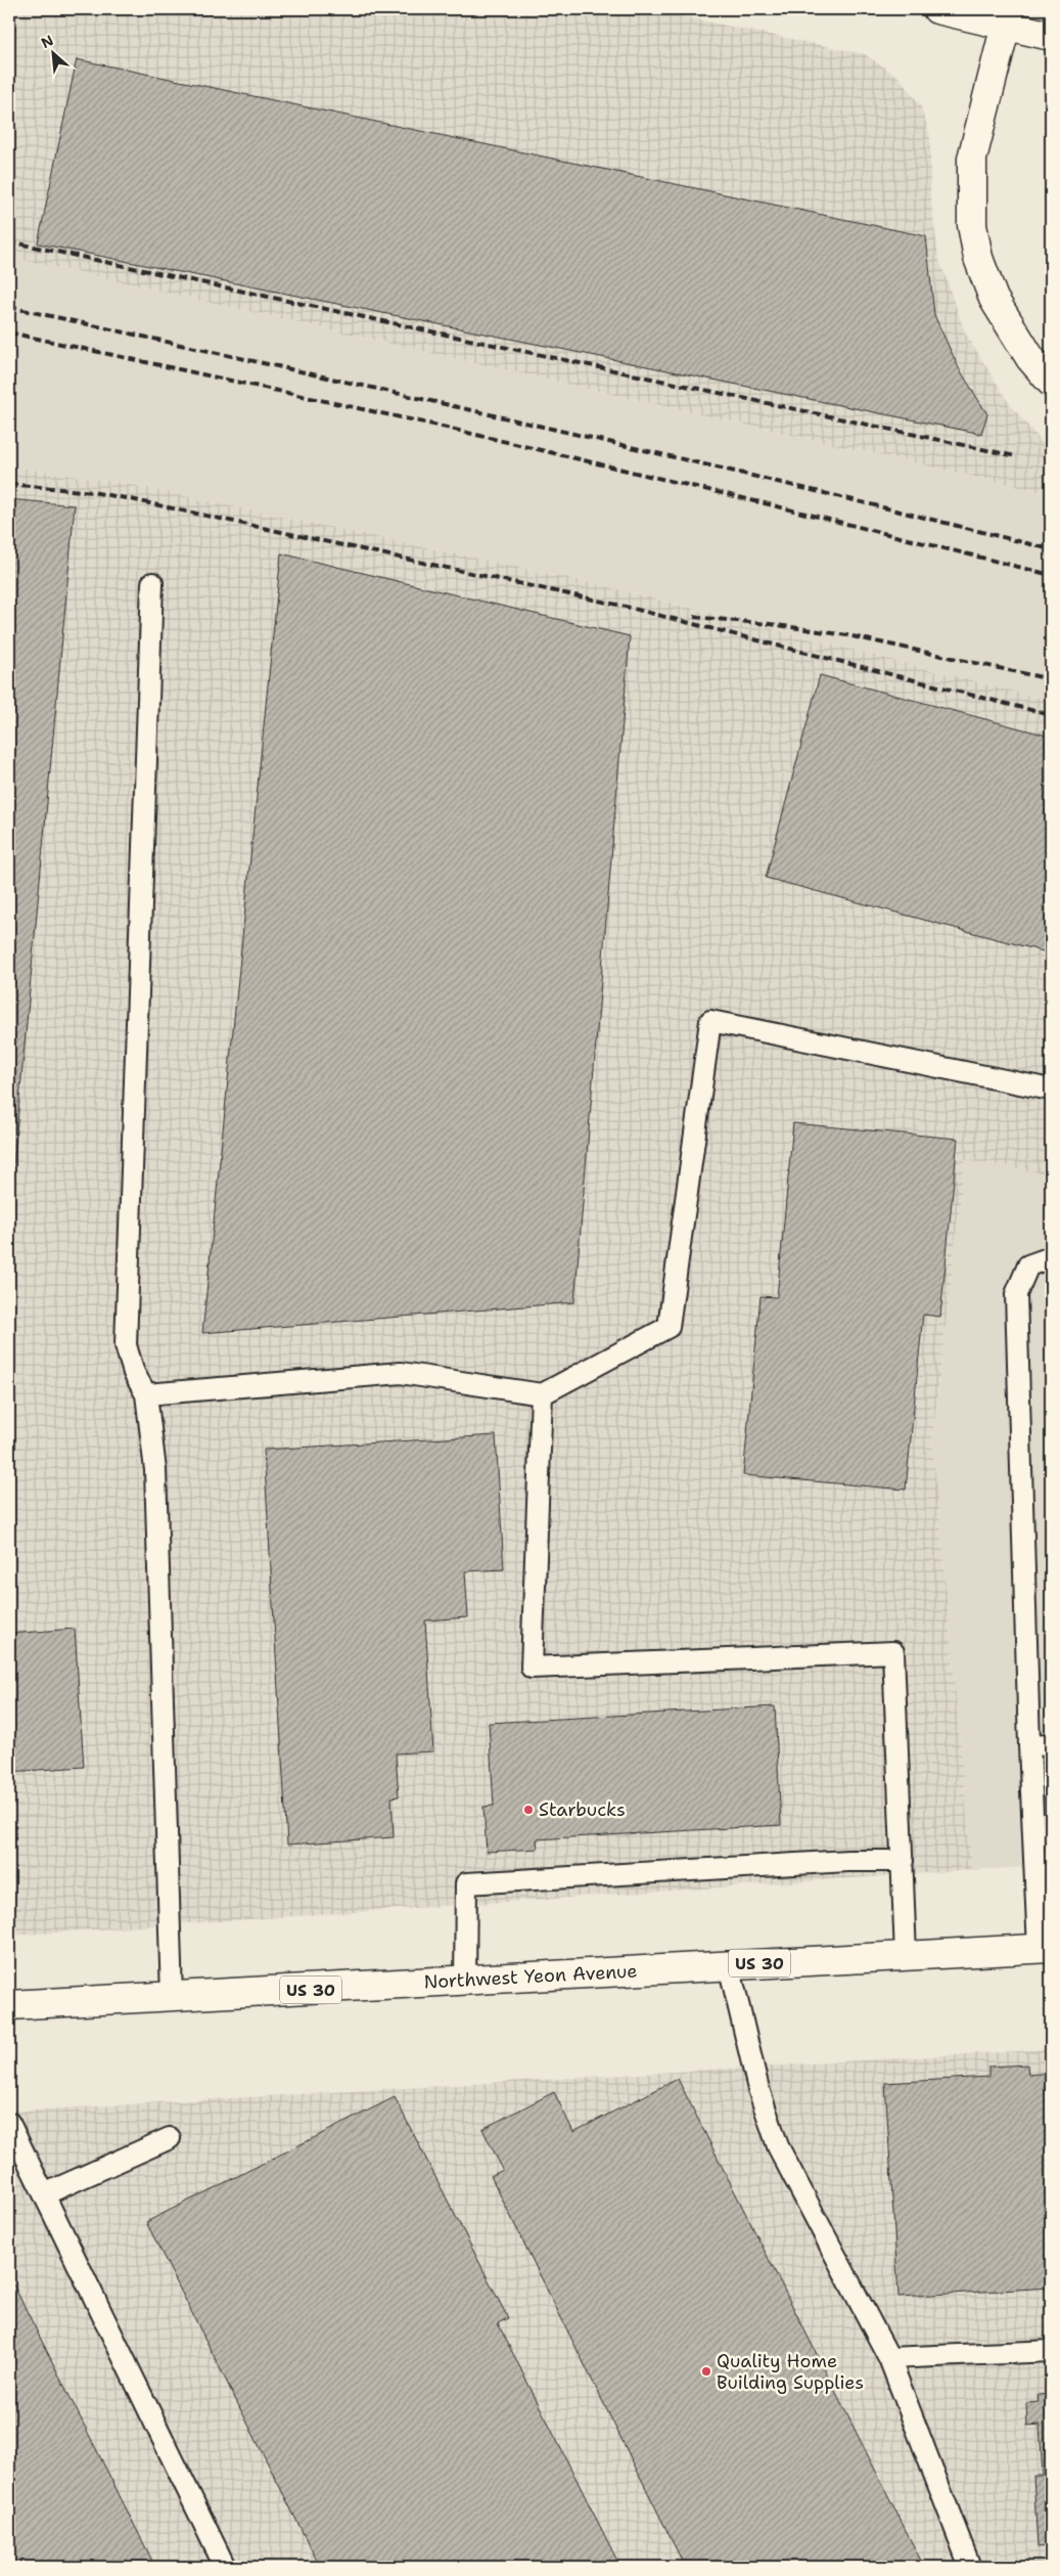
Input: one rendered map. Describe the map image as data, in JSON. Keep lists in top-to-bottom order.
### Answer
{
  "streets": {
    "main road": ["US 30", "Northwest Yeon Avenue"]
  },
  "places": ["Starbucks", "Quality Home Building Supplies"],
  "north": "top left"
}
